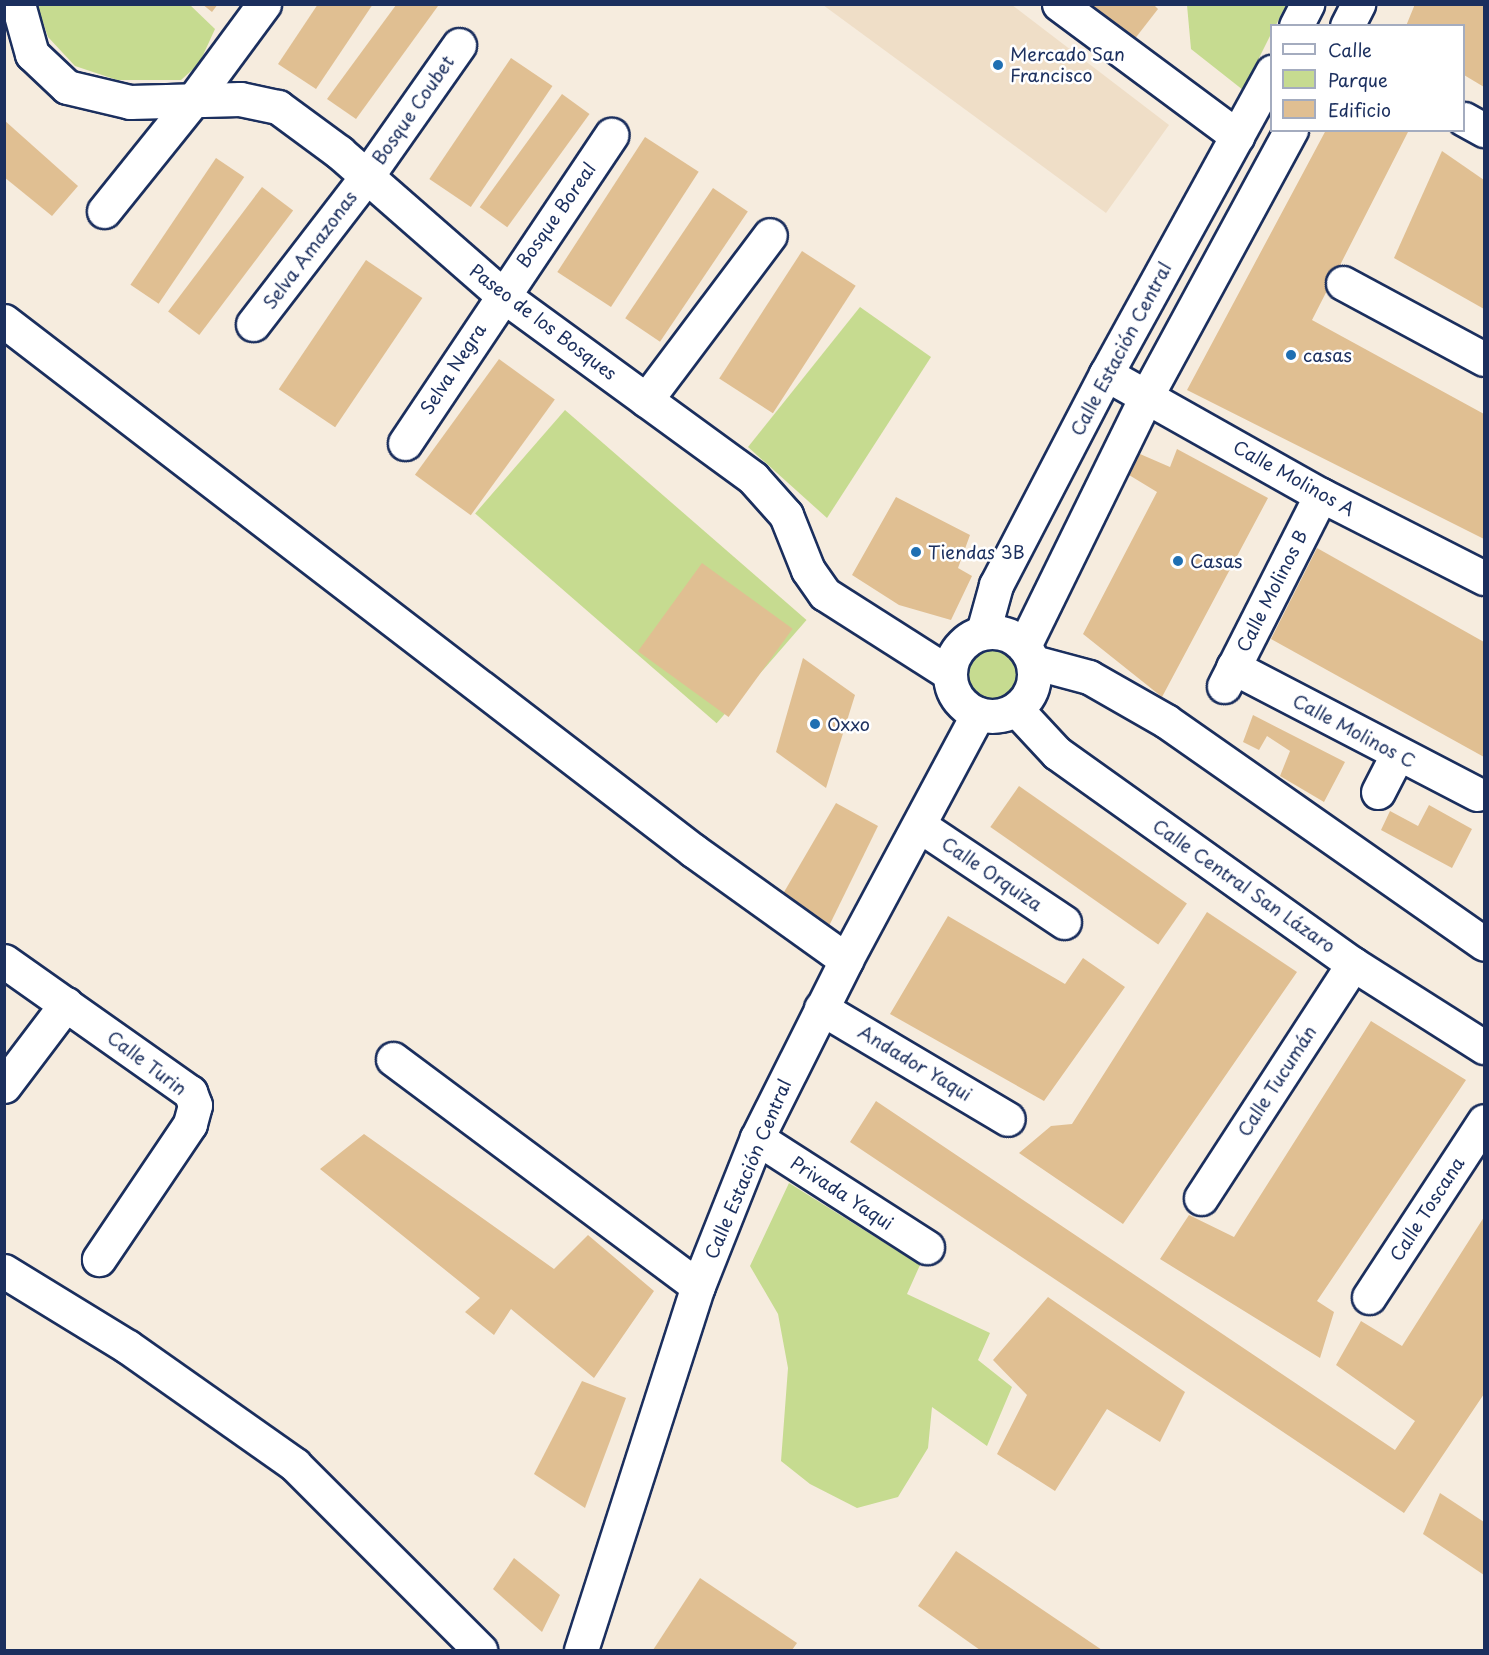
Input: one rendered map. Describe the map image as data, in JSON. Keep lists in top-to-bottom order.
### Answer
{
  "streets": {
    "street": [
      "Bosque Coubet",
      "Bosque Boreal",
      "Selva Amazonas",
      "Paseo de los Bosques",
      "Calle Estación Central",
      "Selva Negra",
      "Calle Molinos A",
      "Calle Molinos B",
      "Calle Molinos C",
      "Calle Orquiza",
      "Calle Central San Lázaro",
      "Calle Turin",
      "Andador Yaqui",
      "Calle Tucumán",
      "Privada Yaqui",
      "Calle Toscana"
    ]
  },
  "crossings": [
    ["Bosque Coubet", "Selva Amazonas"],
    ["Bosque Coubet", "Paseo de los Bosques"],
    ["Bosque Boreal", "Paseo de los Bosques"],
    ["Bosque Boreal", "Selva Negra"],
    ["Selva Amazonas", "Paseo de los Bosques"],
    ["Paseo de los Bosques", "Calle Estación Central"],
    ["Paseo de los Bosques", "Selva Negra"],
    ["Paseo de los Bosques", "Calle Central San Lázaro"],
    ["Calle Estación Central", "Calle Molinos A"],
    ["Calle Estación Central", "Calle Orquiza"],
    ["Calle Estación Central", "Calle Central San Lázaro"],
    ["Calle Estación Central", "Andador Yaqui"],
    ["Calle Estación Central", "Privada Yaqui"],
    ["Calle Molinos A", "Calle Molinos B"],
    ["Calle Molinos B", "Calle Molinos C"],
    ["Calle Central San Lázaro", "Calle Tucumán"]
  ],
  "places": [
    "Mercado San Francisco",
    "casas",
    "Tiendas 3B",
    "Casas",
    "Oxxo"
  ],
  "legend": ["Calle", "Parque", "Edificio"]
}
